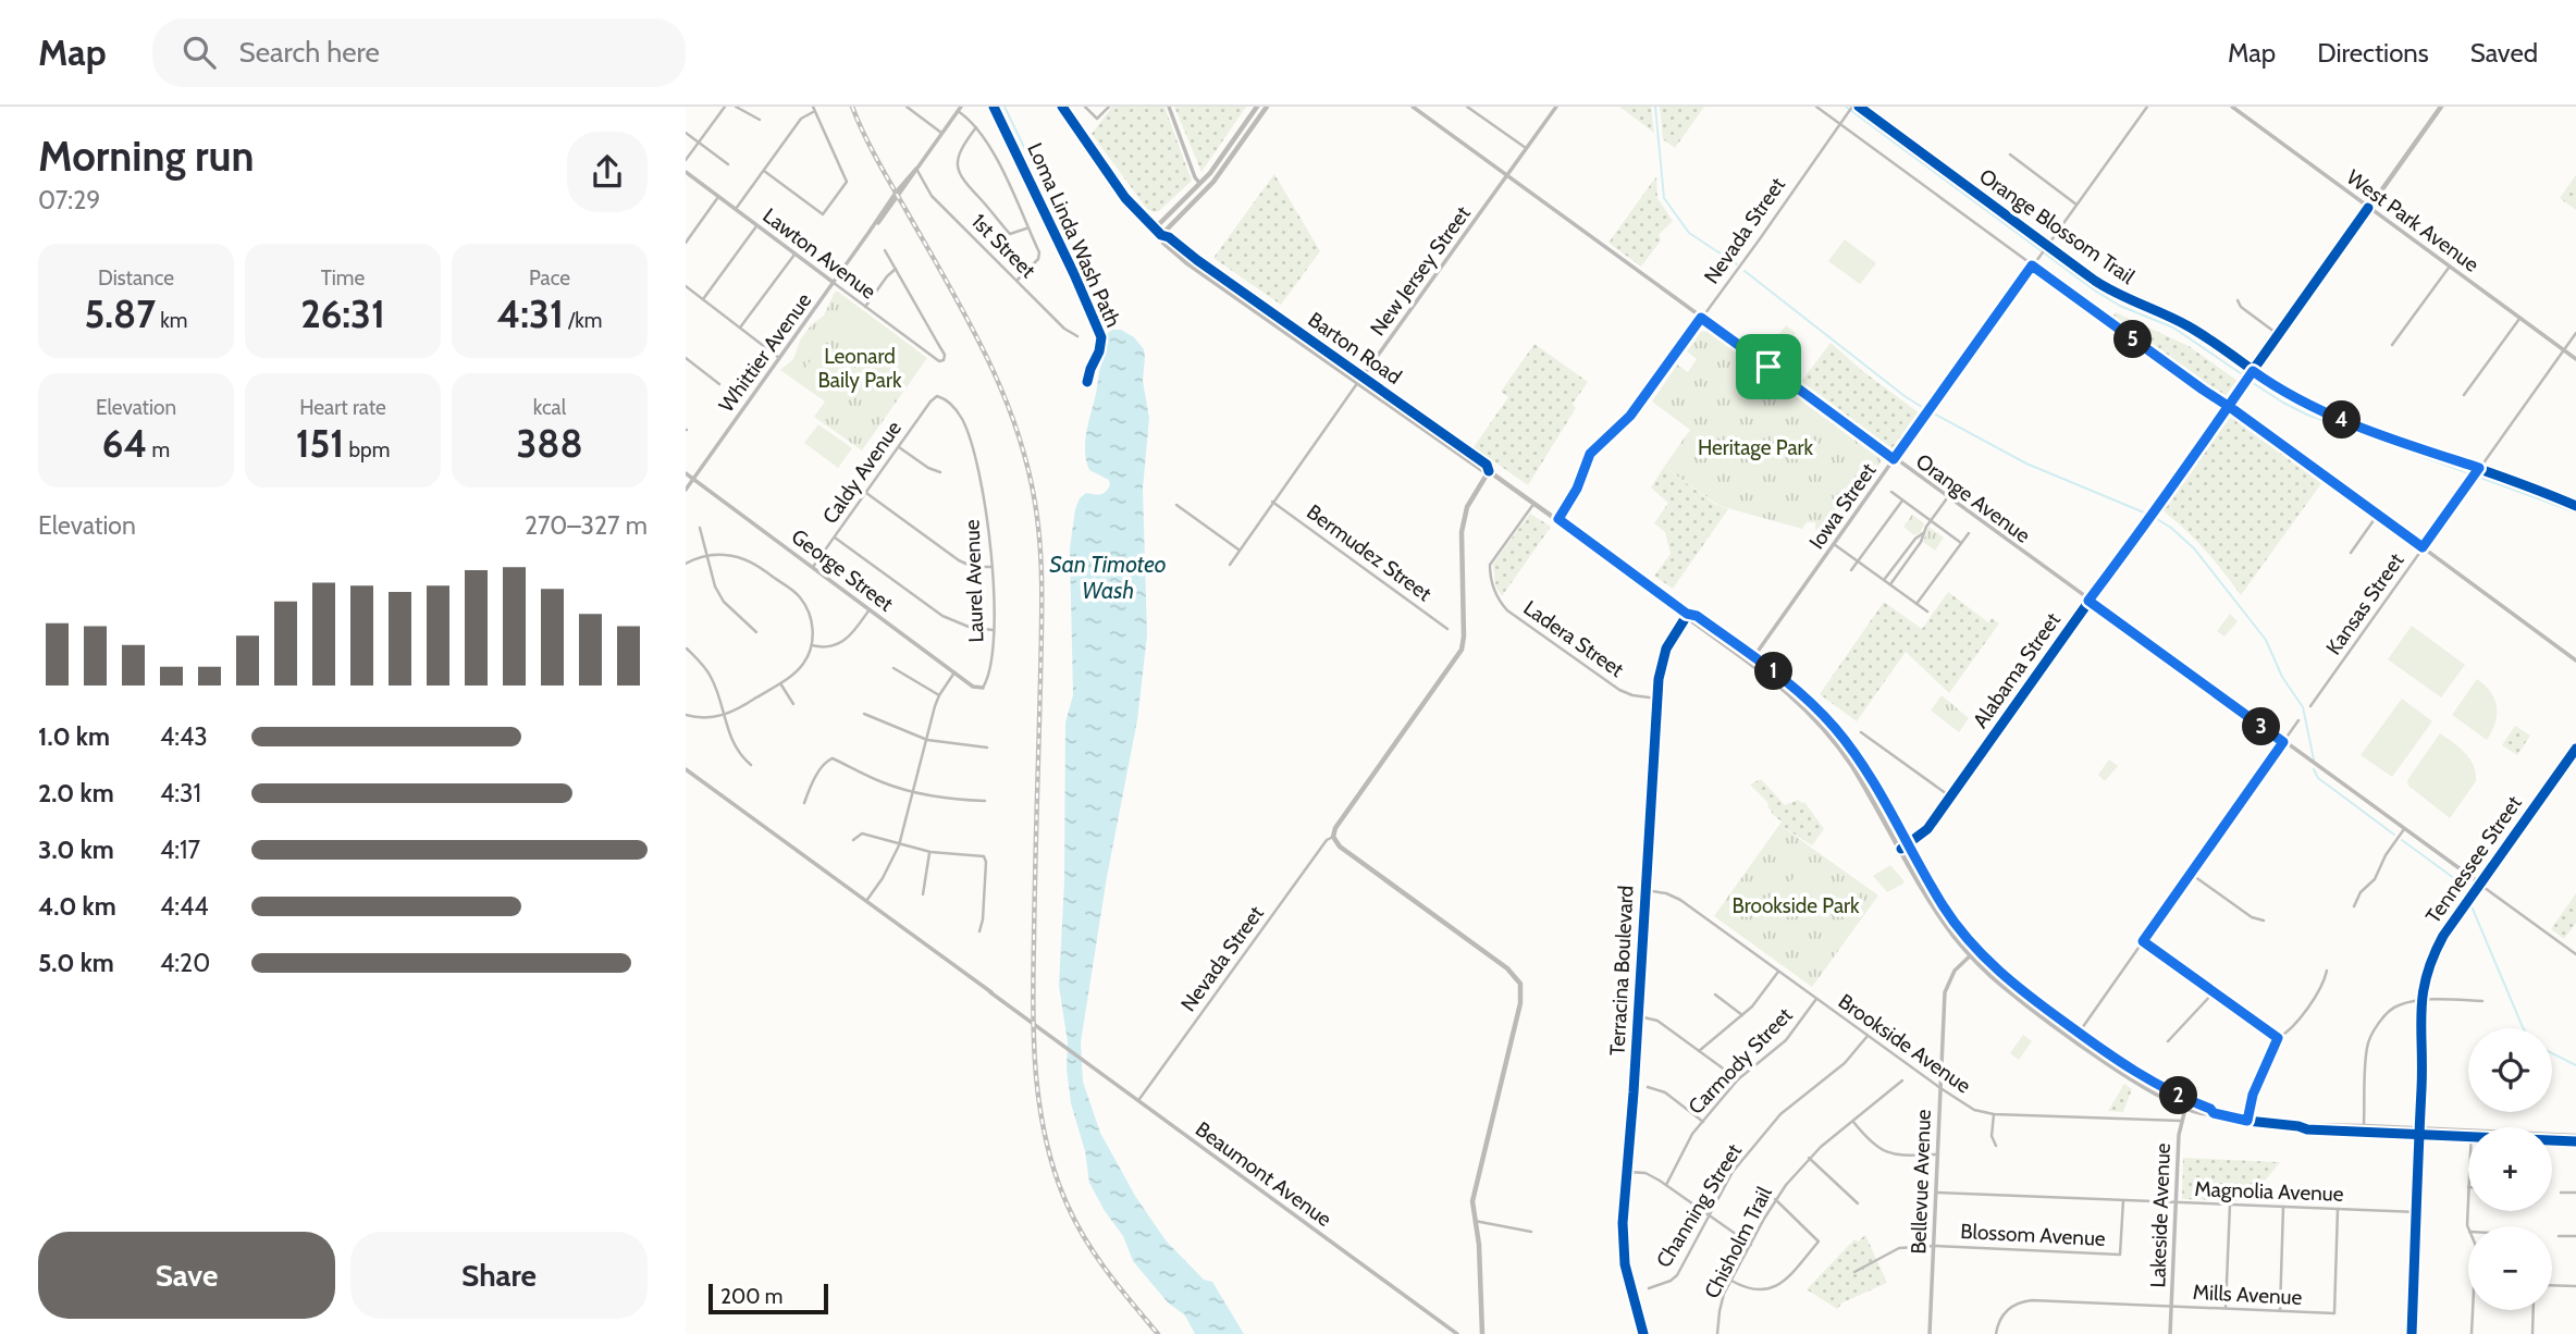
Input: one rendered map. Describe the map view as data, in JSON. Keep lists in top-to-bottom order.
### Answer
{
  "streets": {
    "main road": [
      "Barton Road",
      "Alabama Street",
      "Tennessee Street",
      "Terracina Boulevard"
    ],
    "street": [
      "West Park Avenue",
      "Nevada Street",
      "1st Street",
      "Lawton Avenue",
      "New Jersey Street",
      "Whittier Avenue",
      "Caldy Avenue",
      "Orange Avenue",
      "Iowa Street",
      "Bermudez Street",
      "George Street",
      "Laurel Avenue",
      "Kansas Street",
      "Ladera Street",
      "Brookside Avenue",
      "Carmody Street",
      "Beaumont Avenue",
      "Bellevue Avenue",
      "Magnolia Avenue",
      "Channing Street",
      "Lakeside Avenue",
      "Blossom Avenue",
      "Chisholm Trail",
      "Mills Avenue"
    ],
    "cycle path": ["Orange Blossom Trail", "Loma Linda Wash Path"]
  },
  "crossings": [
    ["West Park Avenue", "Kansas Street"],
    ["West Park Avenue", "Alabama Street"],
    ["Nevada Street", "Barton Road"],
    ["Nevada Street", "Orange Avenue"],
    ["Nevada Street", "Beaumont Avenue"],
    ["1st Street", "Whittier Avenue"],
    ["Lawton Avenue", "Whittier Avenue"],
    ["New Jersey Street", "Barton Road"],
    ["New Jersey Street", "Orange Avenue"],
    ["New Jersey Street", "Bermudez Street"],
    ["Barton Road", "Iowa Street"],
    ["Barton Road", "Ladera Street"],
    ["Barton Road", "Alabama Street"],
    ["Barton Road", "Terracina Boulevard"],
    ["Barton Road", "Bellevue Avenue"],
    ["Barton Road", "Lakeside Avenue"],
    ["Whittier Avenue", "George Street"],
    ["Caldy Avenue", "George Street"],
    ["Caldy Avenue", "Laurel Avenue"],
    ["Orange Avenue", "Iowa Street"],
    ["Orange Avenue", "Alabama Street"],
    ["Orange Avenue", "Tennessee Street"],
    ["George Street", "Laurel Avenue"],
    ["Ladera Street", "Terracina Boulevard"],
    ["Terracina Boulevard", "Brookside Avenue"],
    ["Brookside Avenue", "Carmody Street"],
    ["Brookside Avenue", "Bellevue Avenue"],
    ["Brookside Avenue", "Channing Street"],
    ["Brookside Avenue", "Lakeside Avenue"],
    ["Bellevue Avenue", "Magnolia Avenue"],
    ["Bellevue Avenue", "Blossom Avenue"],
    ["Magnolia Avenue", "Lakeside Avenue"],
    ["Magnolia Avenue", "Blossom Avenue"],
    ["Magnolia Avenue", "Mills Avenue"],
    ["Lakeside Avenue", "Mills Avenue"]
  ],
  "water": ["San Timoteo Wash"],
  "parks": ["Leonard Baily Park", "Heritage Park", "Brookside Park"],
  "scale_bar": "200 m",
  "page": {
    "header": "Map",
    "search": "Search here",
    "nav": ["Map", "Directions", "Saved"],
    "heading": ["Morning run", "07:29"],
    "stats": [
      ["Distance", "5.87 km"],
      ["Time", "26:31"],
      ["Pace", "4:31 /km"],
      ["Elevation", "64 m"],
      ["Heart rate", "151 bpm"],
      ["kcal", "388"]
    ],
    "pins": [
      "5",
      "4",
      "1",
      "3",
      "2"
    ],
    "chart": ["Elevation", "270–327 m"],
    "list": [
      {
        "name": "1.0 km",
        "note": "4:43"
      },
      {
        "name": "2.0 km",
        "note": "4:31"
      },
      {
        "name": "3.0 km",
        "note": "4:17"
      },
      {
        "name": "4.0 km",
        "note": "4:44"
      },
      {
        "name": "5.0 km",
        "note": "4:20"
      }
    ],
    "map_buttons": ["+", "−"],
    "buttons": ["Save", "Share"],
    "scale": "200 m"
  }
}
